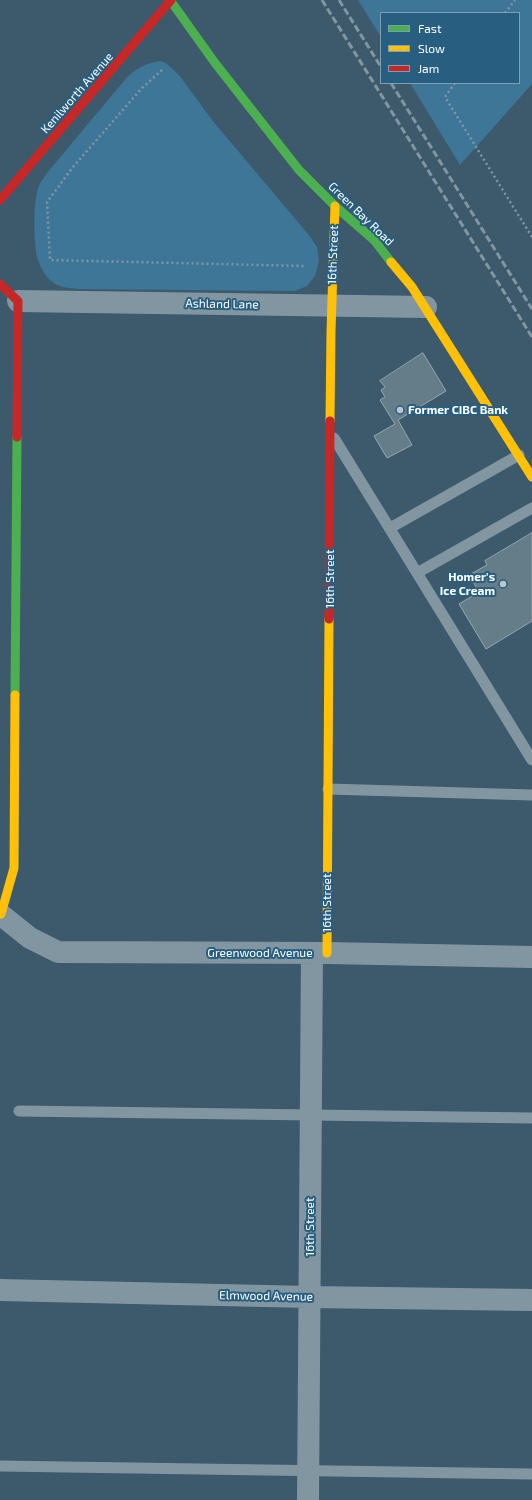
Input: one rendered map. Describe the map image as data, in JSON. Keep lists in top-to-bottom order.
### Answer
{
  "streets": {
    "street": [
      "Kenilworth Avenue",
      "Green Bay Road",
      "16th Street",
      "Ashland Lane",
      "Greenwood Avenue",
      "Elmwood Avenue"
    ]
  },
  "crossings": [
    ["Kenilworth Avenue", "Green Bay Road"],
    ["Green Bay Road", "16th Street"],
    ["Green Bay Road", "Ashland Lane"],
    ["16th Street", "Ashland Lane"],
    ["16th Street", "Greenwood Avenue"],
    ["16th Street", "Elmwood Avenue"]
  ],
  "places": ["Former CIBC Bank", "Homer's Ice Cream"],
  "legend": ["Fast", "Slow", "Jam"]
}
